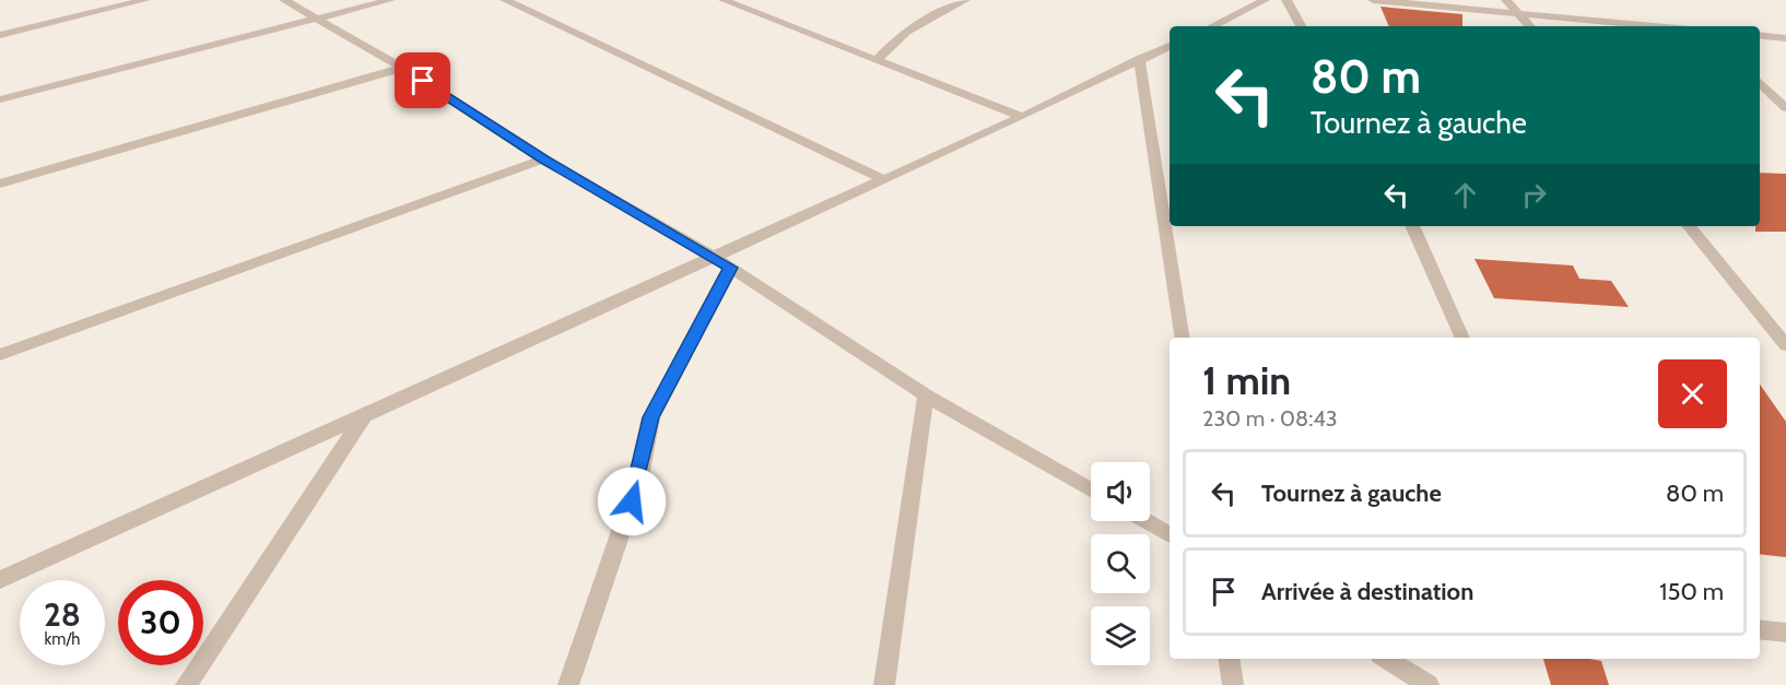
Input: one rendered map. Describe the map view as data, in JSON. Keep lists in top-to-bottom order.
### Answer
{
  "page": {
    "turn": ["80 m", "Tournez à gauche"],
    "heading": ["1 min", "230 m · 08:43"],
    "list": [
      {
        "name": "Tournez à gauche",
        "value": "80 m"
      },
      {
        "name": "Arrivée à destination",
        "value": "150 m"
      }
    ],
    "speed": "28 km/h",
    "limit": "30"
  }
}
